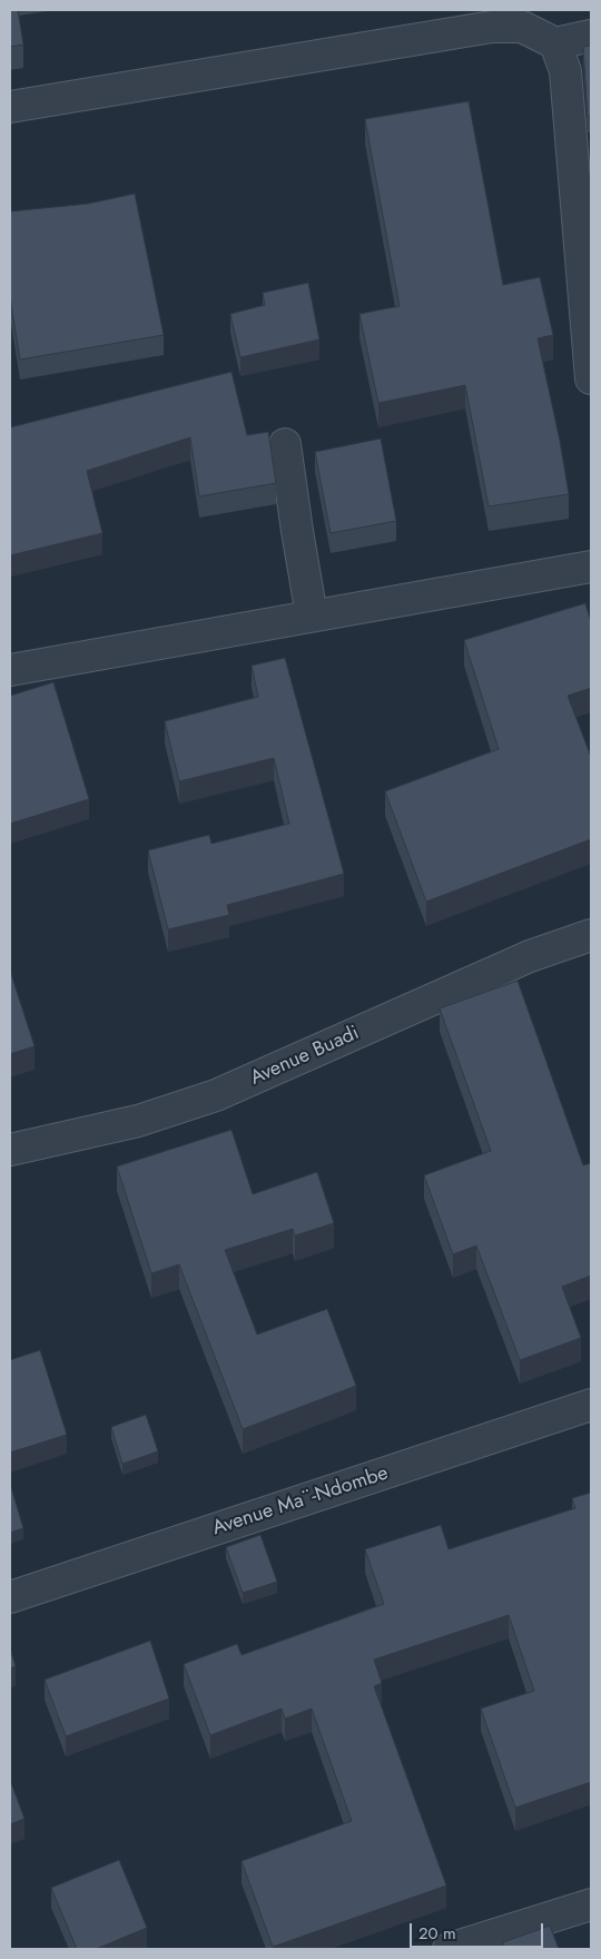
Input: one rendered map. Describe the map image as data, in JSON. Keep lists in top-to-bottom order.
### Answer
{
  "streets": {
    "street": ["Avenue Buadi", "Avenue Ma¨-Ndombe"]
  },
  "scale_bar": "20 m"
}
